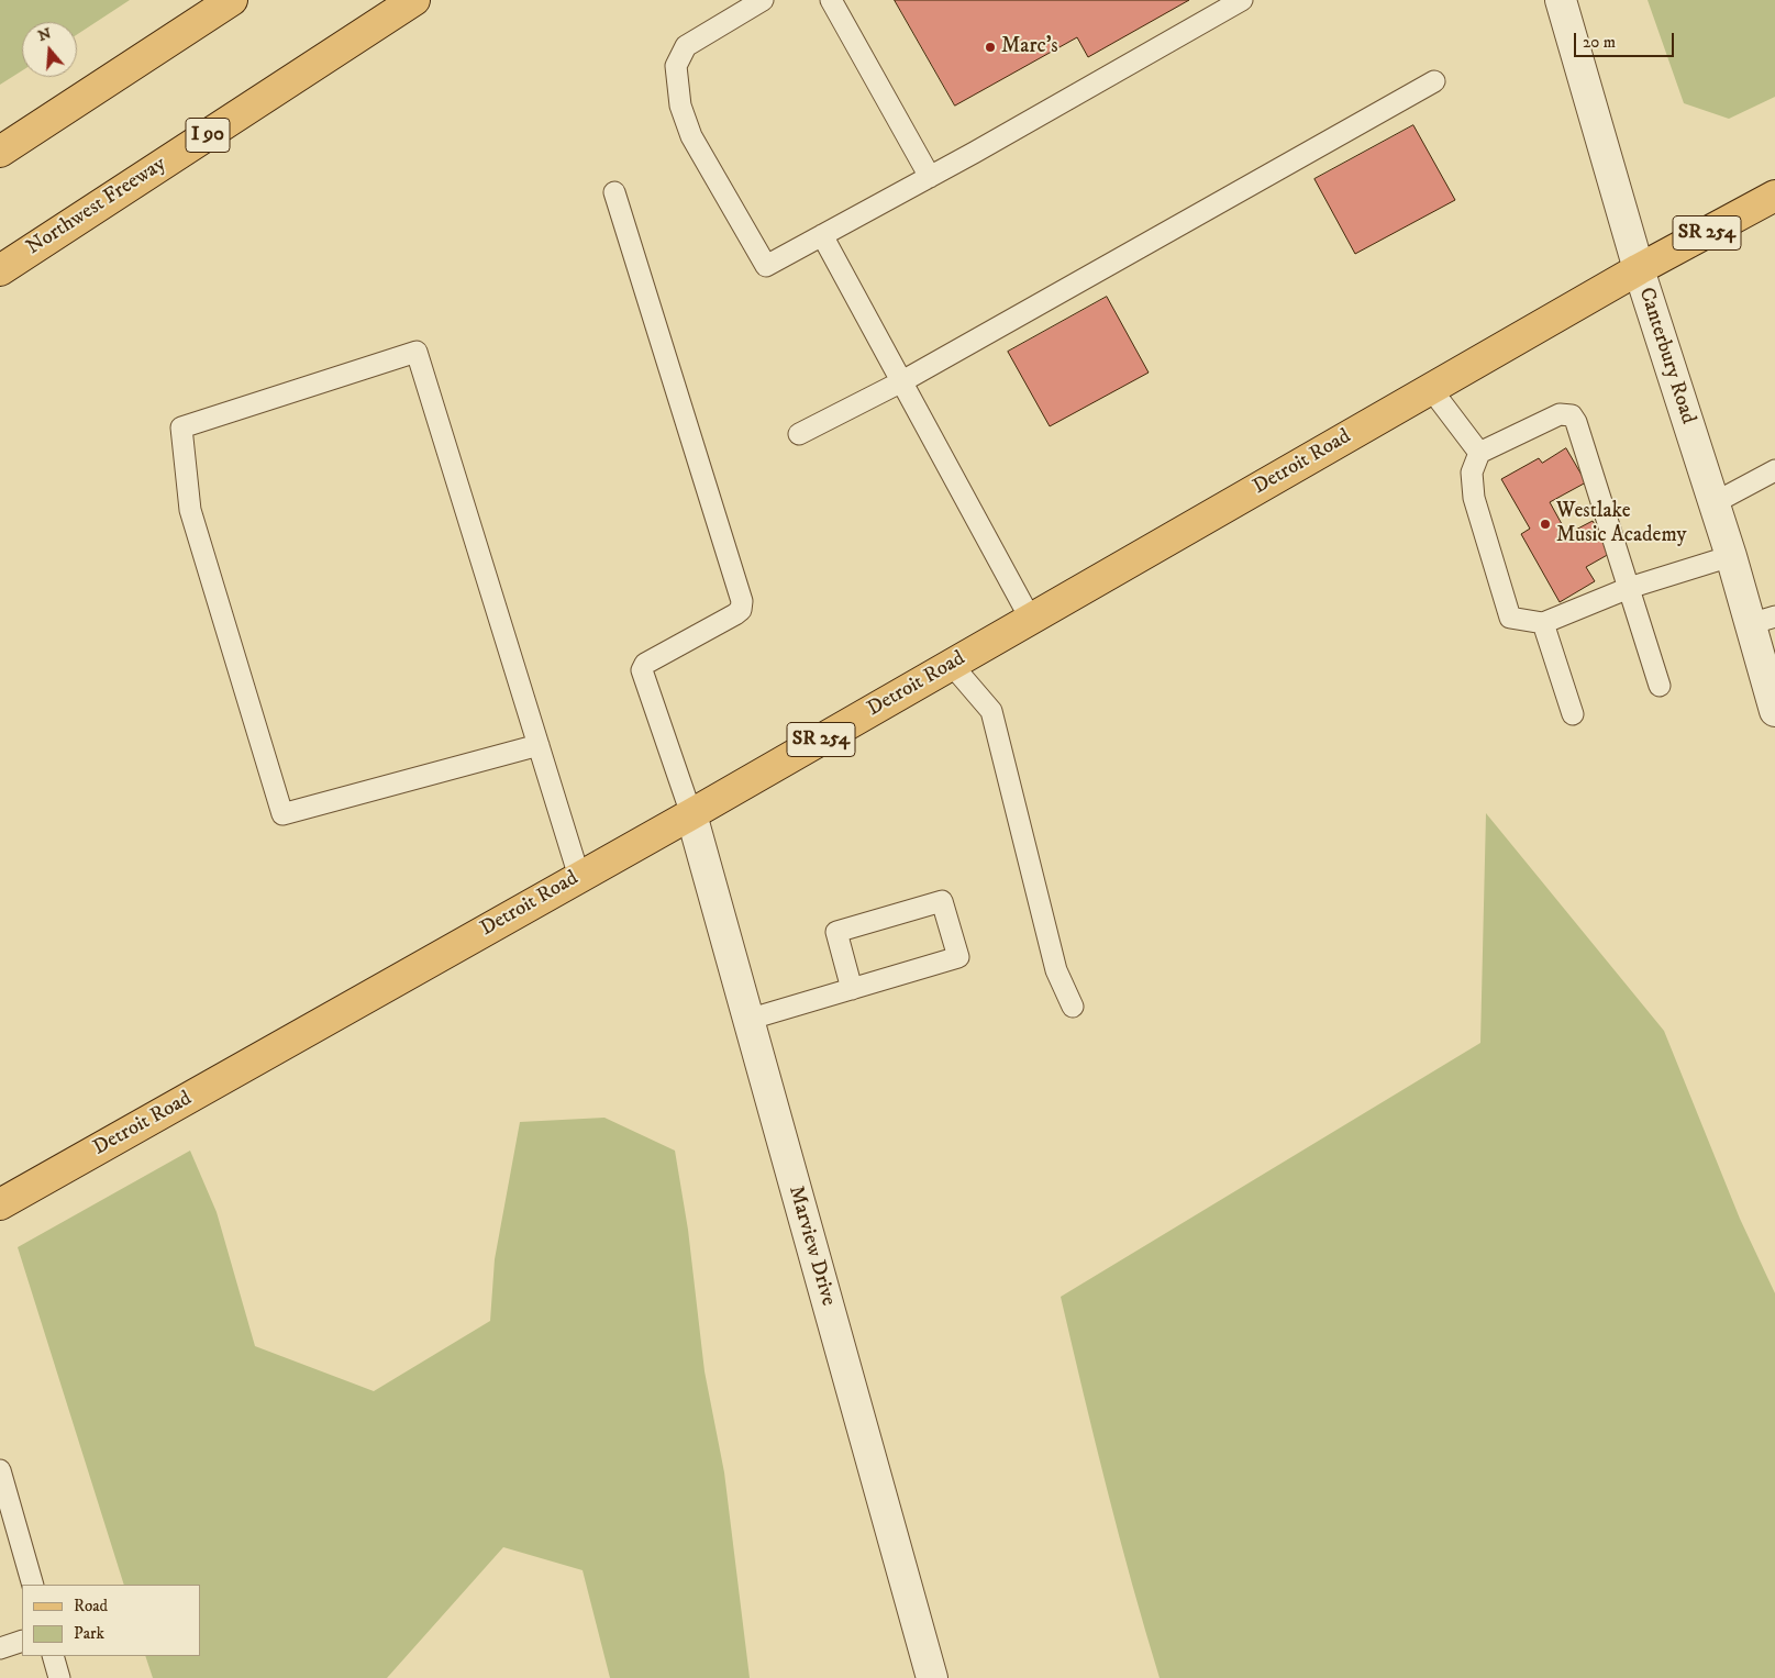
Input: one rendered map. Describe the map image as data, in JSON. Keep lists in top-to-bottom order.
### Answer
{
  "streets": {
    "main road": [
      "I 90",
      "Northwest Freeway",
      "SR 254",
      "Detroit Road"
    ],
    "street": ["Canterbury Road", "Marview Drive"]
  },
  "crossings": [
    ["Canterbury Road", "Detroit Road"],
    ["Detroit Road", "Marview Drive"]
  ],
  "places": ["Marc's", "Westlake Music Academy"],
  "legend": ["Road", "Park"],
  "scale_bar": "20 m",
  "north": "top"
}
